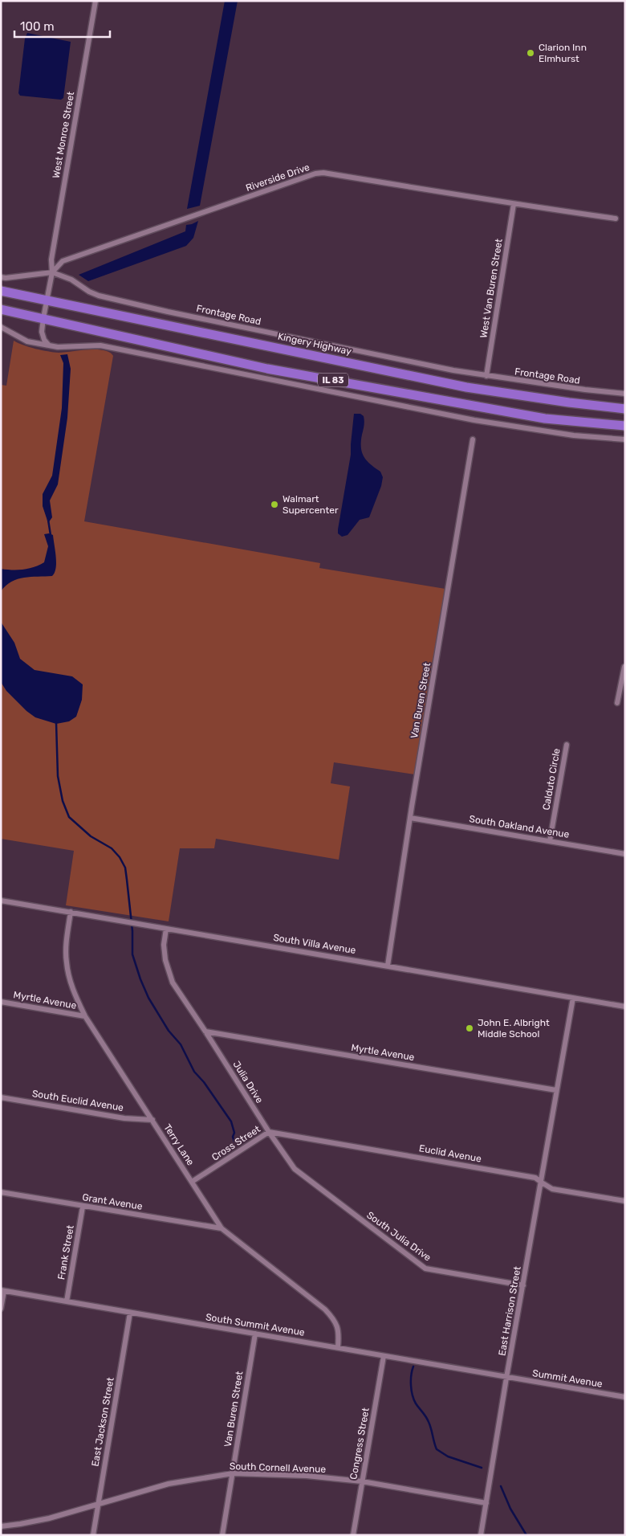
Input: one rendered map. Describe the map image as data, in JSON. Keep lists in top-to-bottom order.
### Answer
{
  "streets": {
    "highway": ["Kingery Highway", "IL 83"],
    "street": [
      "West Monroe Street",
      "Riverside Drive",
      "West Van Buren Street",
      "Frontage Road",
      "Van Buren Street",
      "Calduto Circle",
      "South Oakland Avenue",
      "South Villa Avenue",
      "Myrtle Avenue",
      "Julia Drive",
      "South Euclid Avenue",
      "Cross Street",
      "Terry Lane",
      "Euclid Avenue",
      "Grant Avenue",
      "South Julia Drive",
      "Frank Street",
      "East Harrison Street",
      "South Summit Avenue",
      "Summit Avenue",
      "East Jackson Street",
      "Congress Street",
      "South Cornell Avenue"
    ]
  },
  "crossings": [
    ["West Monroe Street", "Riverside Drive"],
    ["West Monroe Street", "Frontage Road"],
    ["Riverside Drive", "West Van Buren Street"],
    ["Riverside Drive", "Frontage Road"],
    ["West Van Buren Street", "Frontage Road"],
    ["Van Buren Street", "South Oakland Avenue"],
    ["Van Buren Street", "South Villa Avenue"],
    ["Van Buren Street", "South Summit Avenue"],
    ["Van Buren Street", "South Cornell Avenue"],
    ["Calduto Circle", "South Oakland Avenue"],
    ["South Villa Avenue", "Julia Drive"],
    ["South Villa Avenue", "Terry Lane"],
    ["South Villa Avenue", "East Harrison Street"],
    ["Myrtle Avenue", "Julia Drive"],
    ["Myrtle Avenue", "Terry Lane"],
    ["Myrtle Avenue", "East Harrison Street"],
    ["Julia Drive", "Cross Street"],
    ["Julia Drive", "Euclid Avenue"],
    ["Julia Drive", "South Julia Drive"],
    ["South Euclid Avenue", "Terry Lane"],
    ["Cross Street", "Terry Lane"],
    ["Cross Street", "Euclid Avenue"],
    ["Terry Lane", "Grant Avenue"],
    ["Terry Lane", "South Summit Avenue"],
    ["Euclid Avenue", "East Harrison Street"],
    ["Grant Avenue", "Frank Street"],
    ["South Julia Drive", "East Harrison Street"],
    ["Frank Street", "South Summit Avenue"],
    ["East Harrison Street", "South Summit Avenue"],
    ["East Harrison Street", "Summit Avenue"],
    ["East Harrison Street", "South Cornell Avenue"],
    ["South Summit Avenue", "Summit Avenue"],
    ["South Summit Avenue", "East Jackson Street"],
    ["South Summit Avenue", "Congress Street"],
    ["East Jackson Street", "South Cornell Avenue"],
    ["Congress Street", "South Cornell Avenue"]
  ],
  "places": ["Clarion Inn Elmhurst", "Walmart Supercenter", "John E. Albright Middle School"],
  "scale_bar": "100 m"
}
